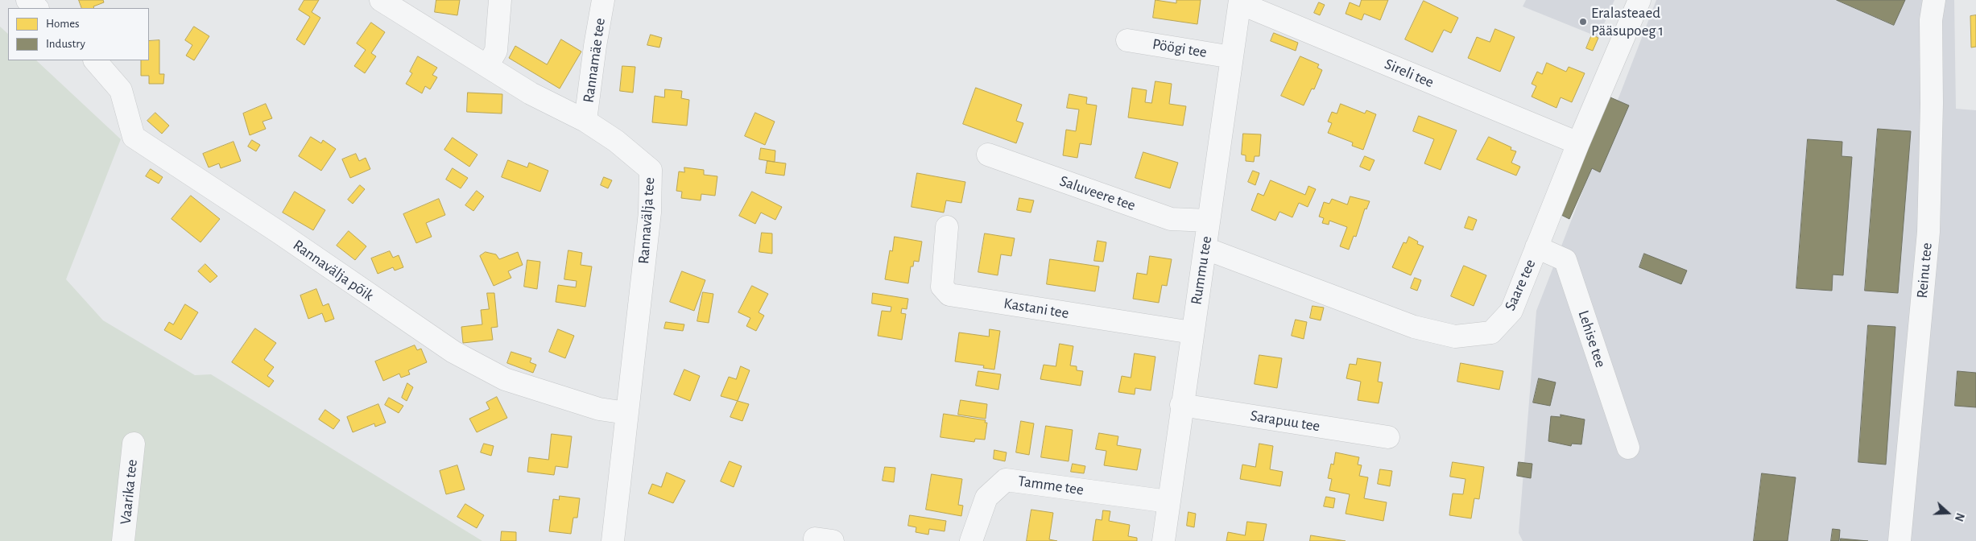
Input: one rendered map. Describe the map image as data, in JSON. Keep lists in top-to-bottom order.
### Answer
{
  "streets": {
    "street": [
      "Pöögi tee",
      "Rannamäe tee",
      "Sireli tee",
      "Saluveere tee",
      "Rannavälja tee",
      "Rannavälja põik",
      "Rummu tee",
      "Reinu tee",
      "Saare tee",
      "Kastani tee",
      "Lehise tee",
      "Sarapuu tee",
      "Tamme tee",
      "Vaarika tee"
    ]
  },
  "crossings": [
    ["Pöögi tee", "Rummu tee"],
    ["Rannamäe tee", "Rannavälja tee"],
    ["Sireli tee", "Rummu tee"],
    ["Sireli tee", "Saare tee"],
    ["Saluveere tee", "Rummu tee"],
    ["Rannavälja tee", "Rannavälja põik"],
    ["Rummu tee", "Saare tee"],
    ["Rummu tee", "Kastani tee"],
    ["Rummu tee", "Sarapuu tee"],
    ["Rummu tee", "Tamme tee"],
    ["Saare tee", "Lehise tee"]
  ],
  "places": ["Eralasteaed Pääsupoeg 1"],
  "legend": ["Homes", "Industry"],
  "north": "right"
}
